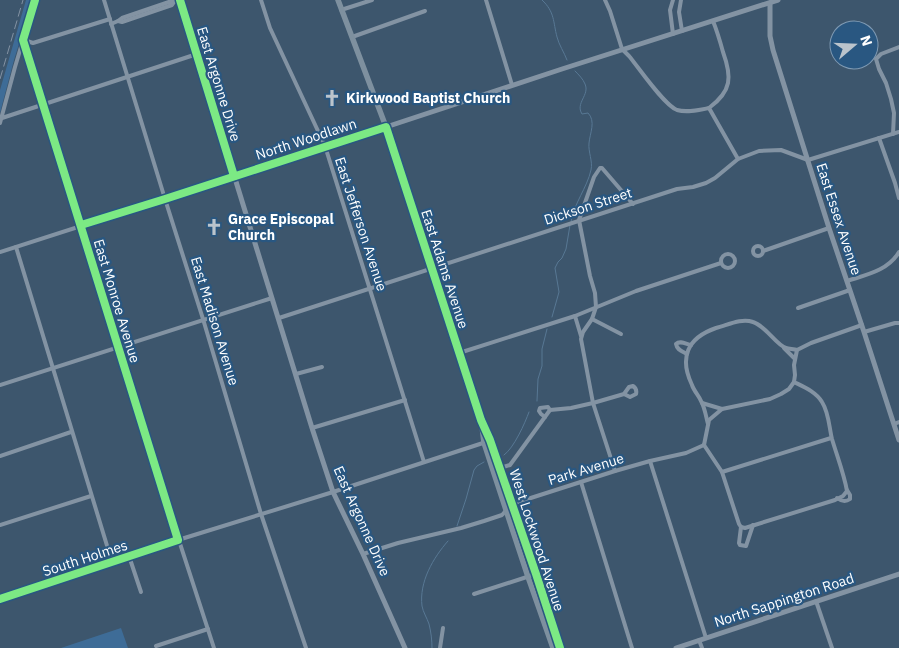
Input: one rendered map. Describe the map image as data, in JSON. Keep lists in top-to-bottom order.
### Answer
{
  "streets": {
    "main road": ["East Adams Avenue", "West Lockwood Avenue"],
    "street": [
      "East Argonne Drive",
      "North Woodlawn",
      "Dickson Street",
      "East Essex Avenue",
      "East Jefferson Avenue",
      "East Monroe Avenue",
      "East Madison Avenue",
      "Park Avenue",
      "South Holmes",
      "North Sappington Road"
    ]
  },
  "crossings": [
    ["East Argonne Drive", "North Woodlawn"],
    ["East Argonne Drive", "Dickson Street"],
    ["East Argonne Drive", "Park Avenue"],
    ["East Argonne Drive", "South Holmes"],
    ["North Woodlawn", "East Essex Avenue"],
    ["North Woodlawn", "East Jefferson Avenue"],
    ["North Woodlawn", "East Adams Avenue"],
    ["North Woodlawn", "East Monroe Avenue"],
    ["North Woodlawn", "East Madison Avenue"],
    ["Dickson Street", "East Essex Avenue"],
    ["Dickson Street", "East Jefferson Avenue"],
    ["Dickson Street", "East Adams Avenue"],
    ["East Jefferson Avenue", "South Holmes"],
    ["East Adams Avenue", "West Lockwood Avenue"],
    ["East Adams Avenue", "South Holmes"],
    ["East Monroe Avenue", "South Holmes"],
    ["East Madison Avenue", "South Holmes"],
    ["Park Avenue", "West Lockwood Avenue"],
    ["West Lockwood Avenue", "South Holmes"]
  ],
  "places": {
    "church": ["Kirkwood Baptist Church", "Grace Episcopal Church"]
  },
  "north": "right"
}
